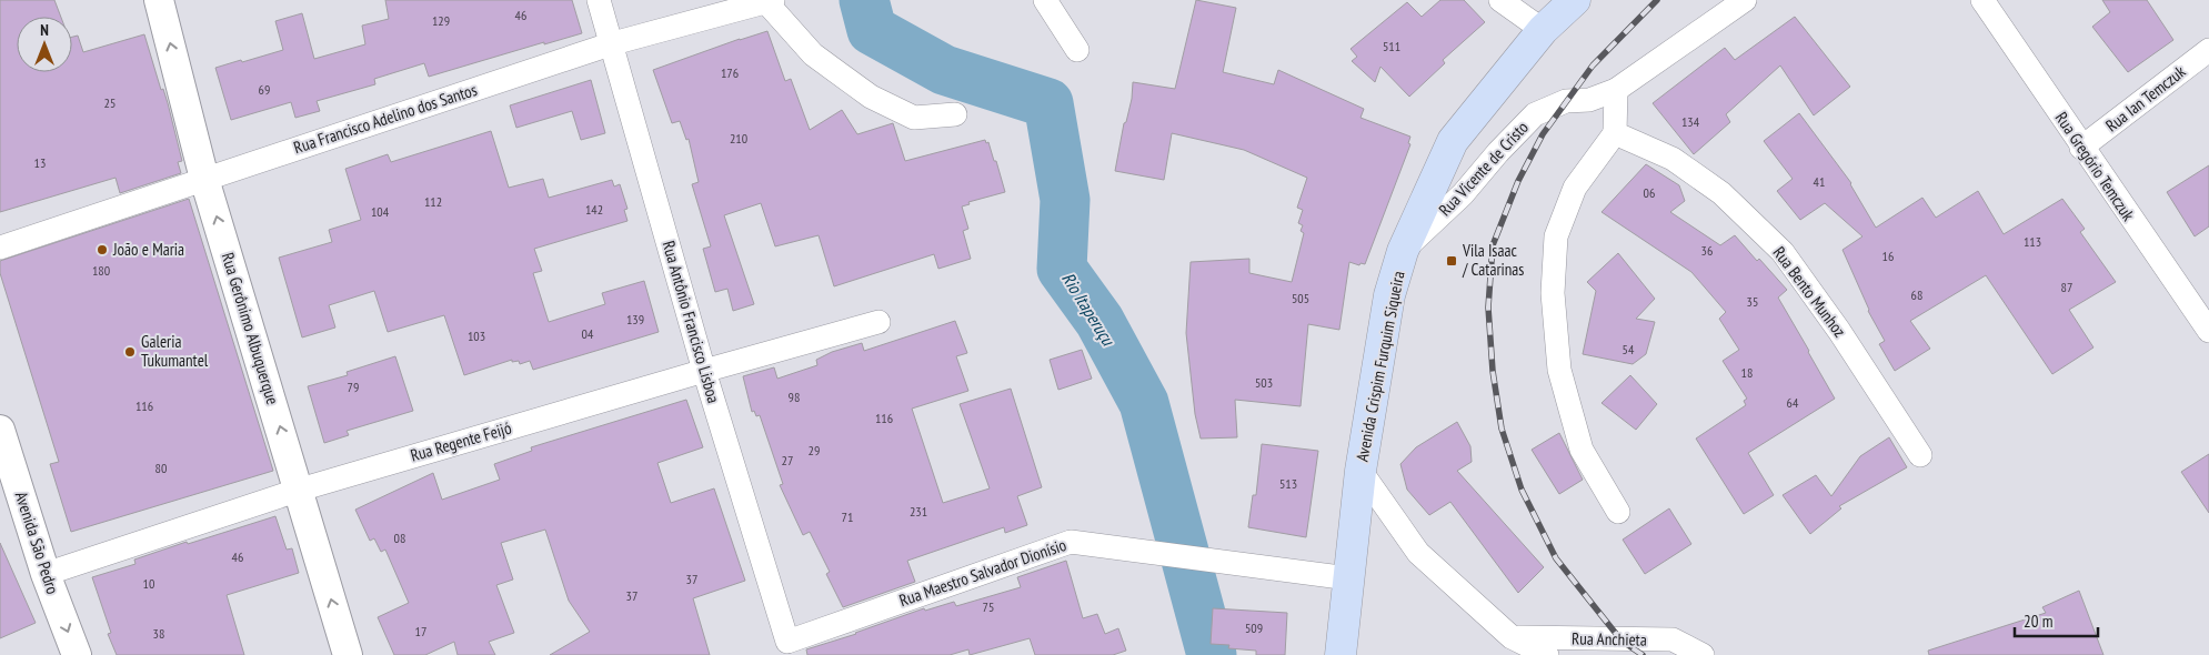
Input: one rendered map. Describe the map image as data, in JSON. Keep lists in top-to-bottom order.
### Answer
{
  "streets": {
    "main road": ["Avenida Crispim Furquim Siqueira"],
    "street": [
      "Rua Ian Temczuk",
      "Rua Francisco Adelino dos Santos",
      "Rua Gregório Temczuk",
      "Rua Vicente de Cristo",
      "Rua Bento Munhoz",
      "Rua Antônio Francisco Lisboa",
      "Rua Gerônimo Albuquerque",
      "Rua Regente Feijó",
      "Avenida São Pedro",
      "Rua Maestro Salvador Dionísio",
      "Rua Anchieta"
    ]
  },
  "crossings": [
    ["Rua Ian Temczuk", "Rua Gregório Temczuk"],
    ["Rua Francisco Adelino dos Santos", "Rua Antônio Francisco Lisboa"],
    ["Rua Francisco Adelino dos Santos", "Rua Gerônimo Albuquerque"],
    ["Rua Vicente de Cristo", "Avenida Crispim Furquim Siqueira"],
    ["Rua Antônio Francisco Lisboa", "Rua Regente Feijó"],
    ["Rua Antônio Francisco Lisboa", "Rua Maestro Salvador Dionísio"],
    ["Rua Gerônimo Albuquerque", "Rua Regente Feijó"],
    ["Avenida Crispim Furquim Siqueira", "Rua Maestro Salvador Dionísio"],
    ["Rua Regente Feijó", "Avenida São Pedro"]
  ],
  "one_way": ["Rua Gerônimo Albuquerque", "Avenida São Pedro"],
  "water": ["Rio Itaperuçu"],
  "places": {
    "other": ["João e Maria", "Galeria Tukumantel"],
    "transit": ["Vila Isaac / Catarinas"]
  },
  "house_numbers": [
    "46",
    "129",
    "511",
    "176",
    "69",
    "25",
    "134",
    "210",
    "13",
    "41",
    "06",
    "112",
    "142",
    "104",
    "113",
    "36",
    "16",
    "180",
    "87",
    "68",
    "505",
    "35",
    "139",
    "04",
    "103",
    "54",
    "18",
    "503",
    "79",
    "98",
    "64",
    "116",
    "116",
    "29",
    "27",
    "80",
    "513",
    "231",
    "71",
    "08",
    "46",
    "37",
    "10",
    "37",
    "75",
    "509",
    "17",
    "38"
  ],
  "scale_bar": "20 m",
  "north": "top"
}
